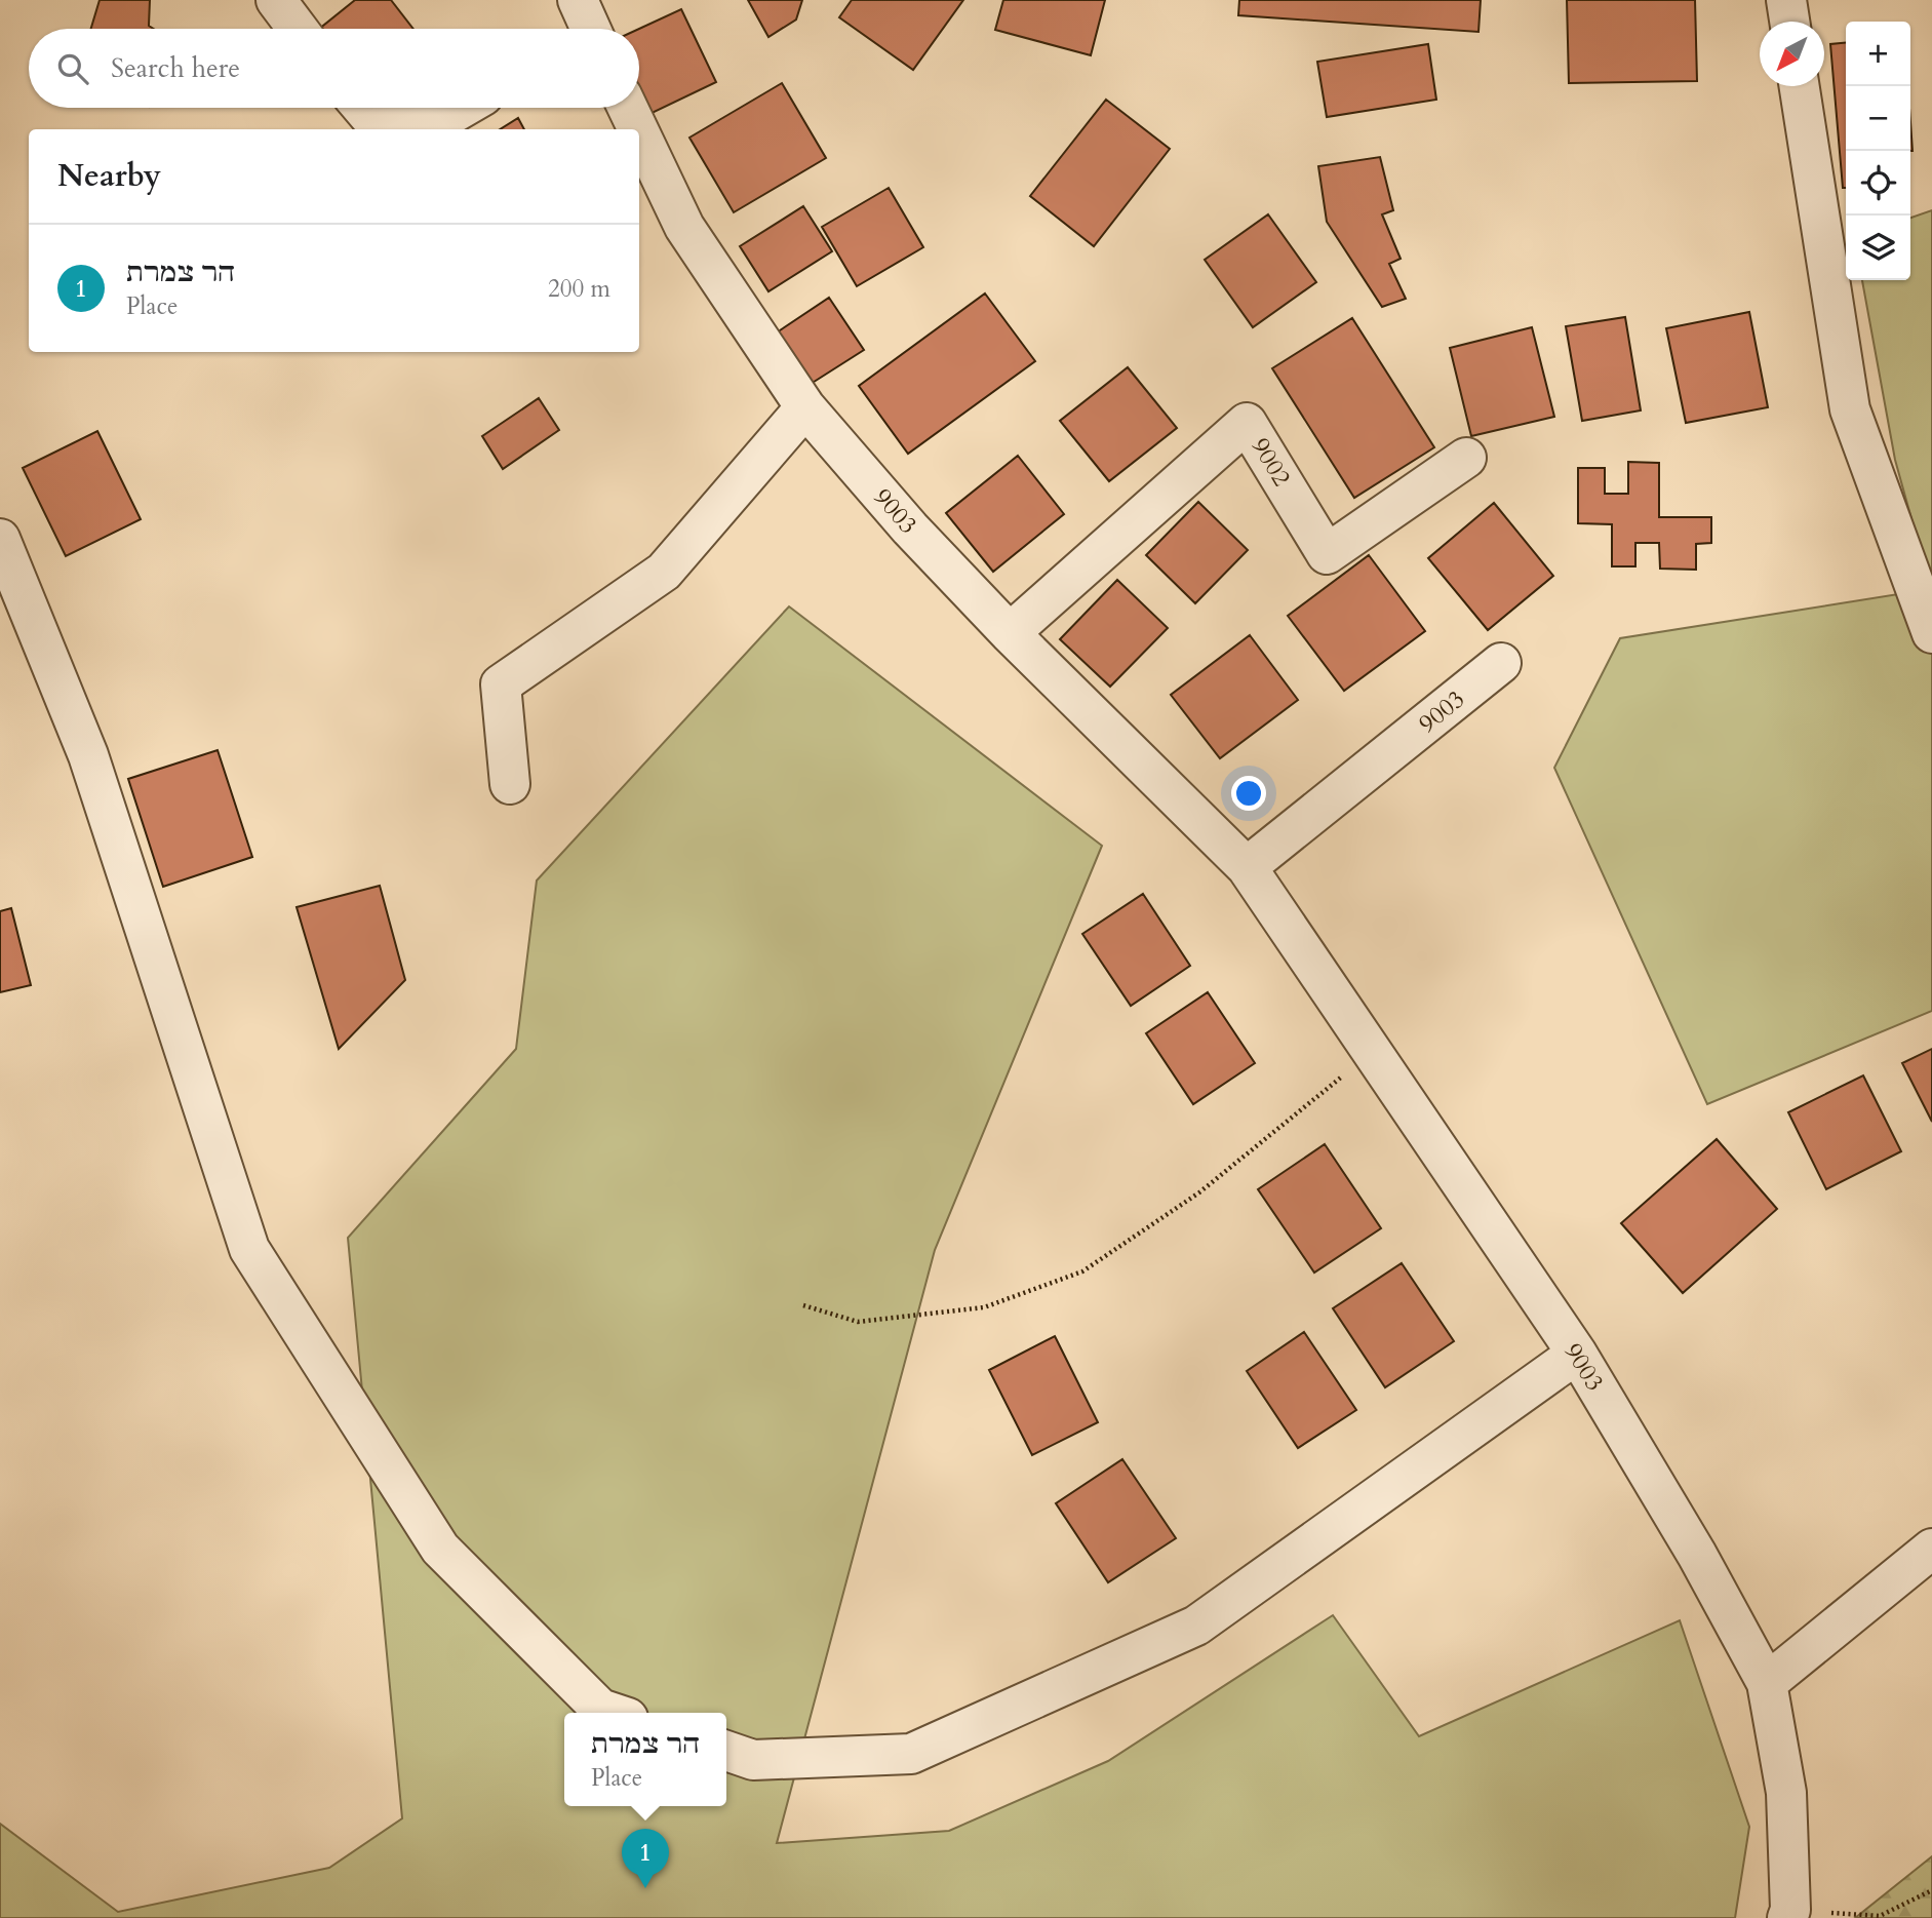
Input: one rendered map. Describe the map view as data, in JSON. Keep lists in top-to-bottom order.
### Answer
{
  "streets": {
    "street": ["9002", "9003"]
  },
  "crossings": [
    ["9002", "9003"]
  ],
  "north": "bottom left",
  "page": {
    "map_buttons": ["+", "−"],
    "search": "Search here",
    "heading": "Nearby",
    "list": [
      {
        "mark": "1",
        "name": "הר צמרת",
        "note": "Place",
        "value": "200 m"
      }
    ],
    "popup": ["הר צמרת", "Place"],
    "pins": "1"
  }
}
